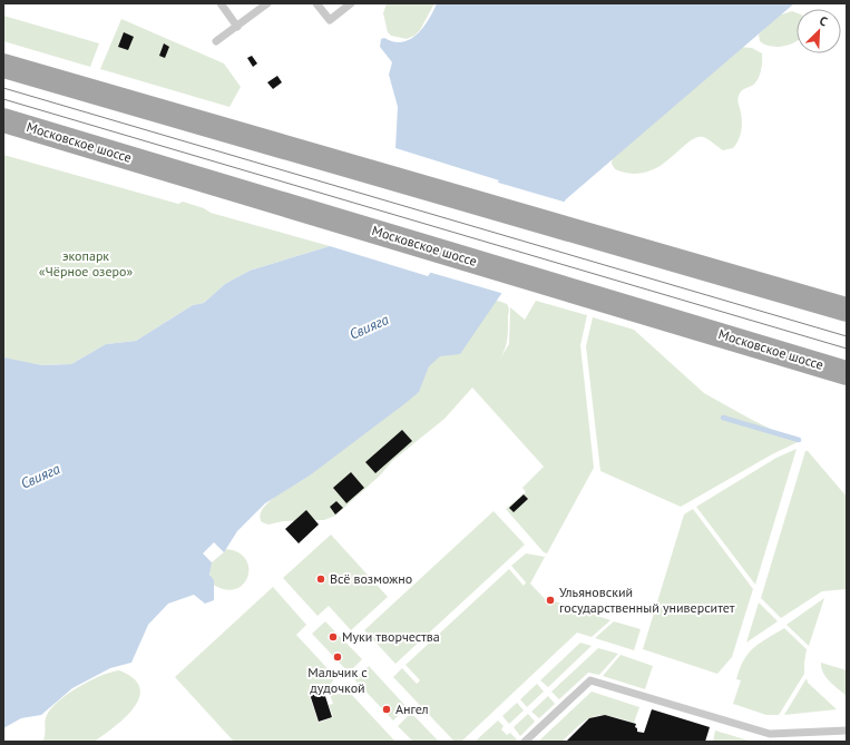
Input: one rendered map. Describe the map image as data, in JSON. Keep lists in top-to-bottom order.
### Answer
{
  "streets": {
    "main road": ["Московское шоссе"]
  },
  "water": ["Свияга"],
  "parks": ["экопарк «Чёрное озеро»"],
  "places": [
    "Всё возможно",
    "Ульяновский государственный университет",
    "Муки творчества",
    "Мальчик с дудочкой",
    "Ангел"
  ],
  "north": "top right"
}
